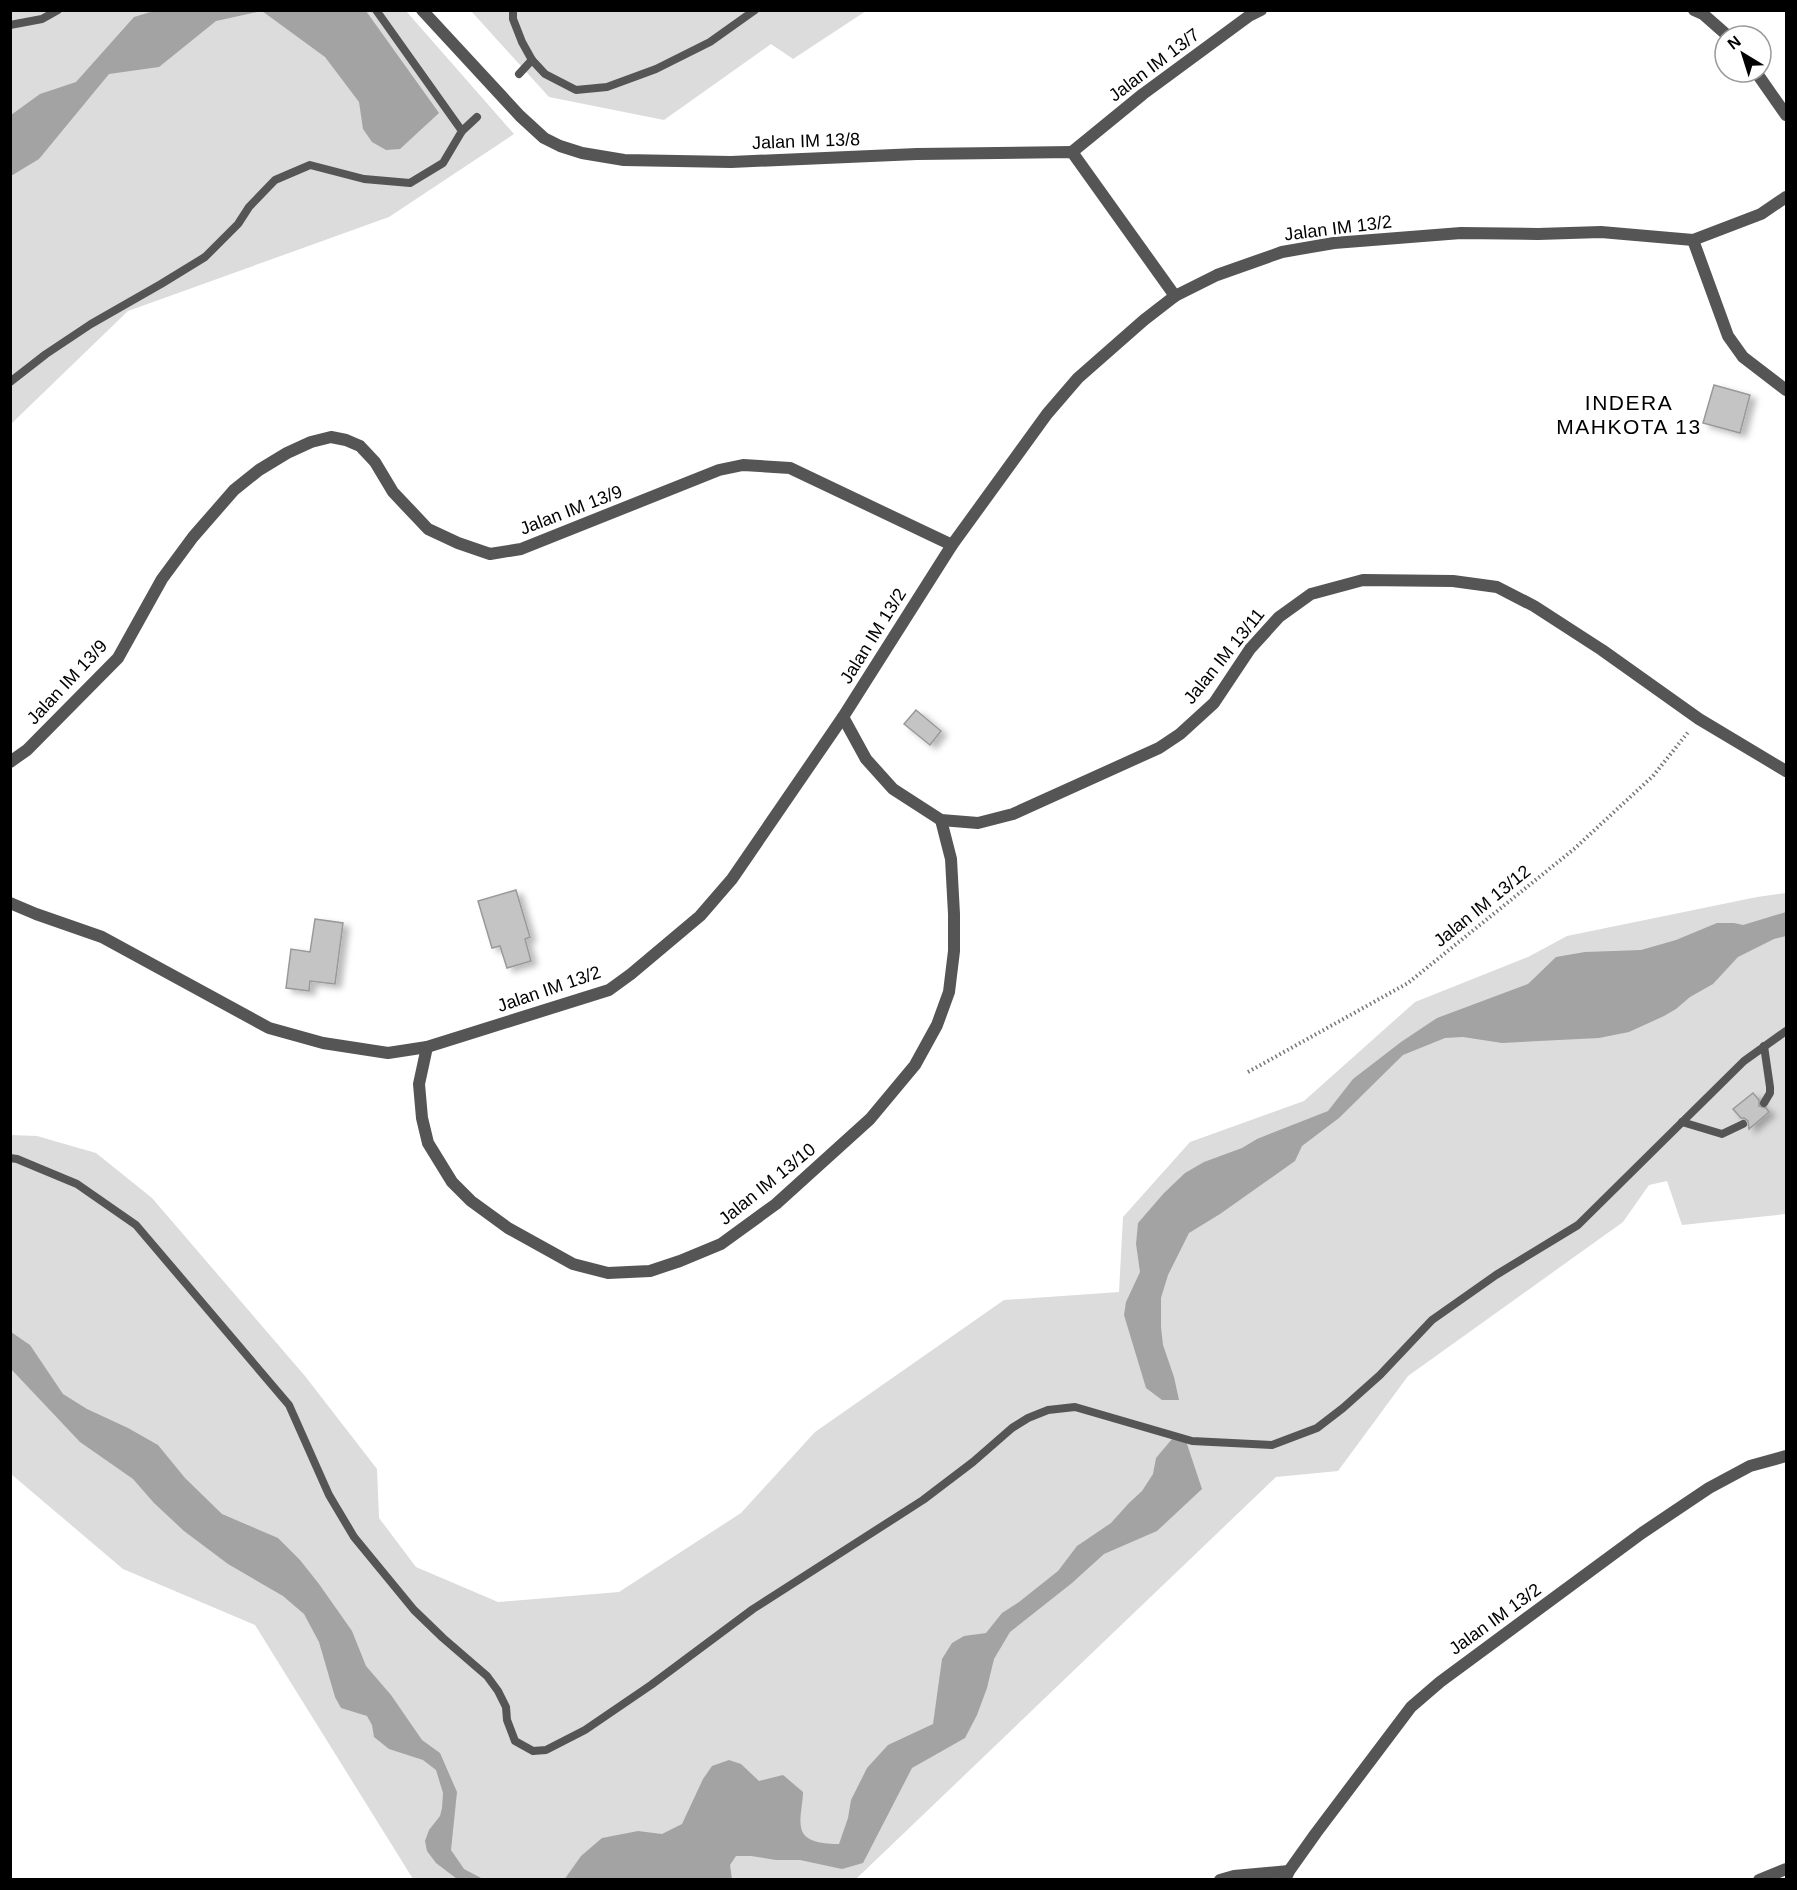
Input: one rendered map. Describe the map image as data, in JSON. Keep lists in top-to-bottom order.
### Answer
{
  "streets": {
    "street": [
      "Jalan IM 13/7",
      "Jalan IM 13/8",
      "Jalan IM 13/2",
      "Jalan IM 13/9",
      "Jalan IM 13/11",
      "Jalan IM 13/10"
    ],
    "path": ["Jalan IM 13/12"]
  },
  "crossings": [
    ["Jalan IM 13/7", "Jalan IM 13/8"],
    ["Jalan IM 13/2", "Jalan IM 13/9"],
    ["Jalan IM 13/2", "Jalan IM 13/11"],
    ["Jalan IM 13/2", "Jalan IM 13/10"],
    ["Jalan IM 13/11", "Jalan IM 13/12"],
    ["Jalan IM 13/11", "Jalan IM 13/10"]
  ],
  "districts": ["INDERA MAHKOTA 13"],
  "north": "top left"
}
